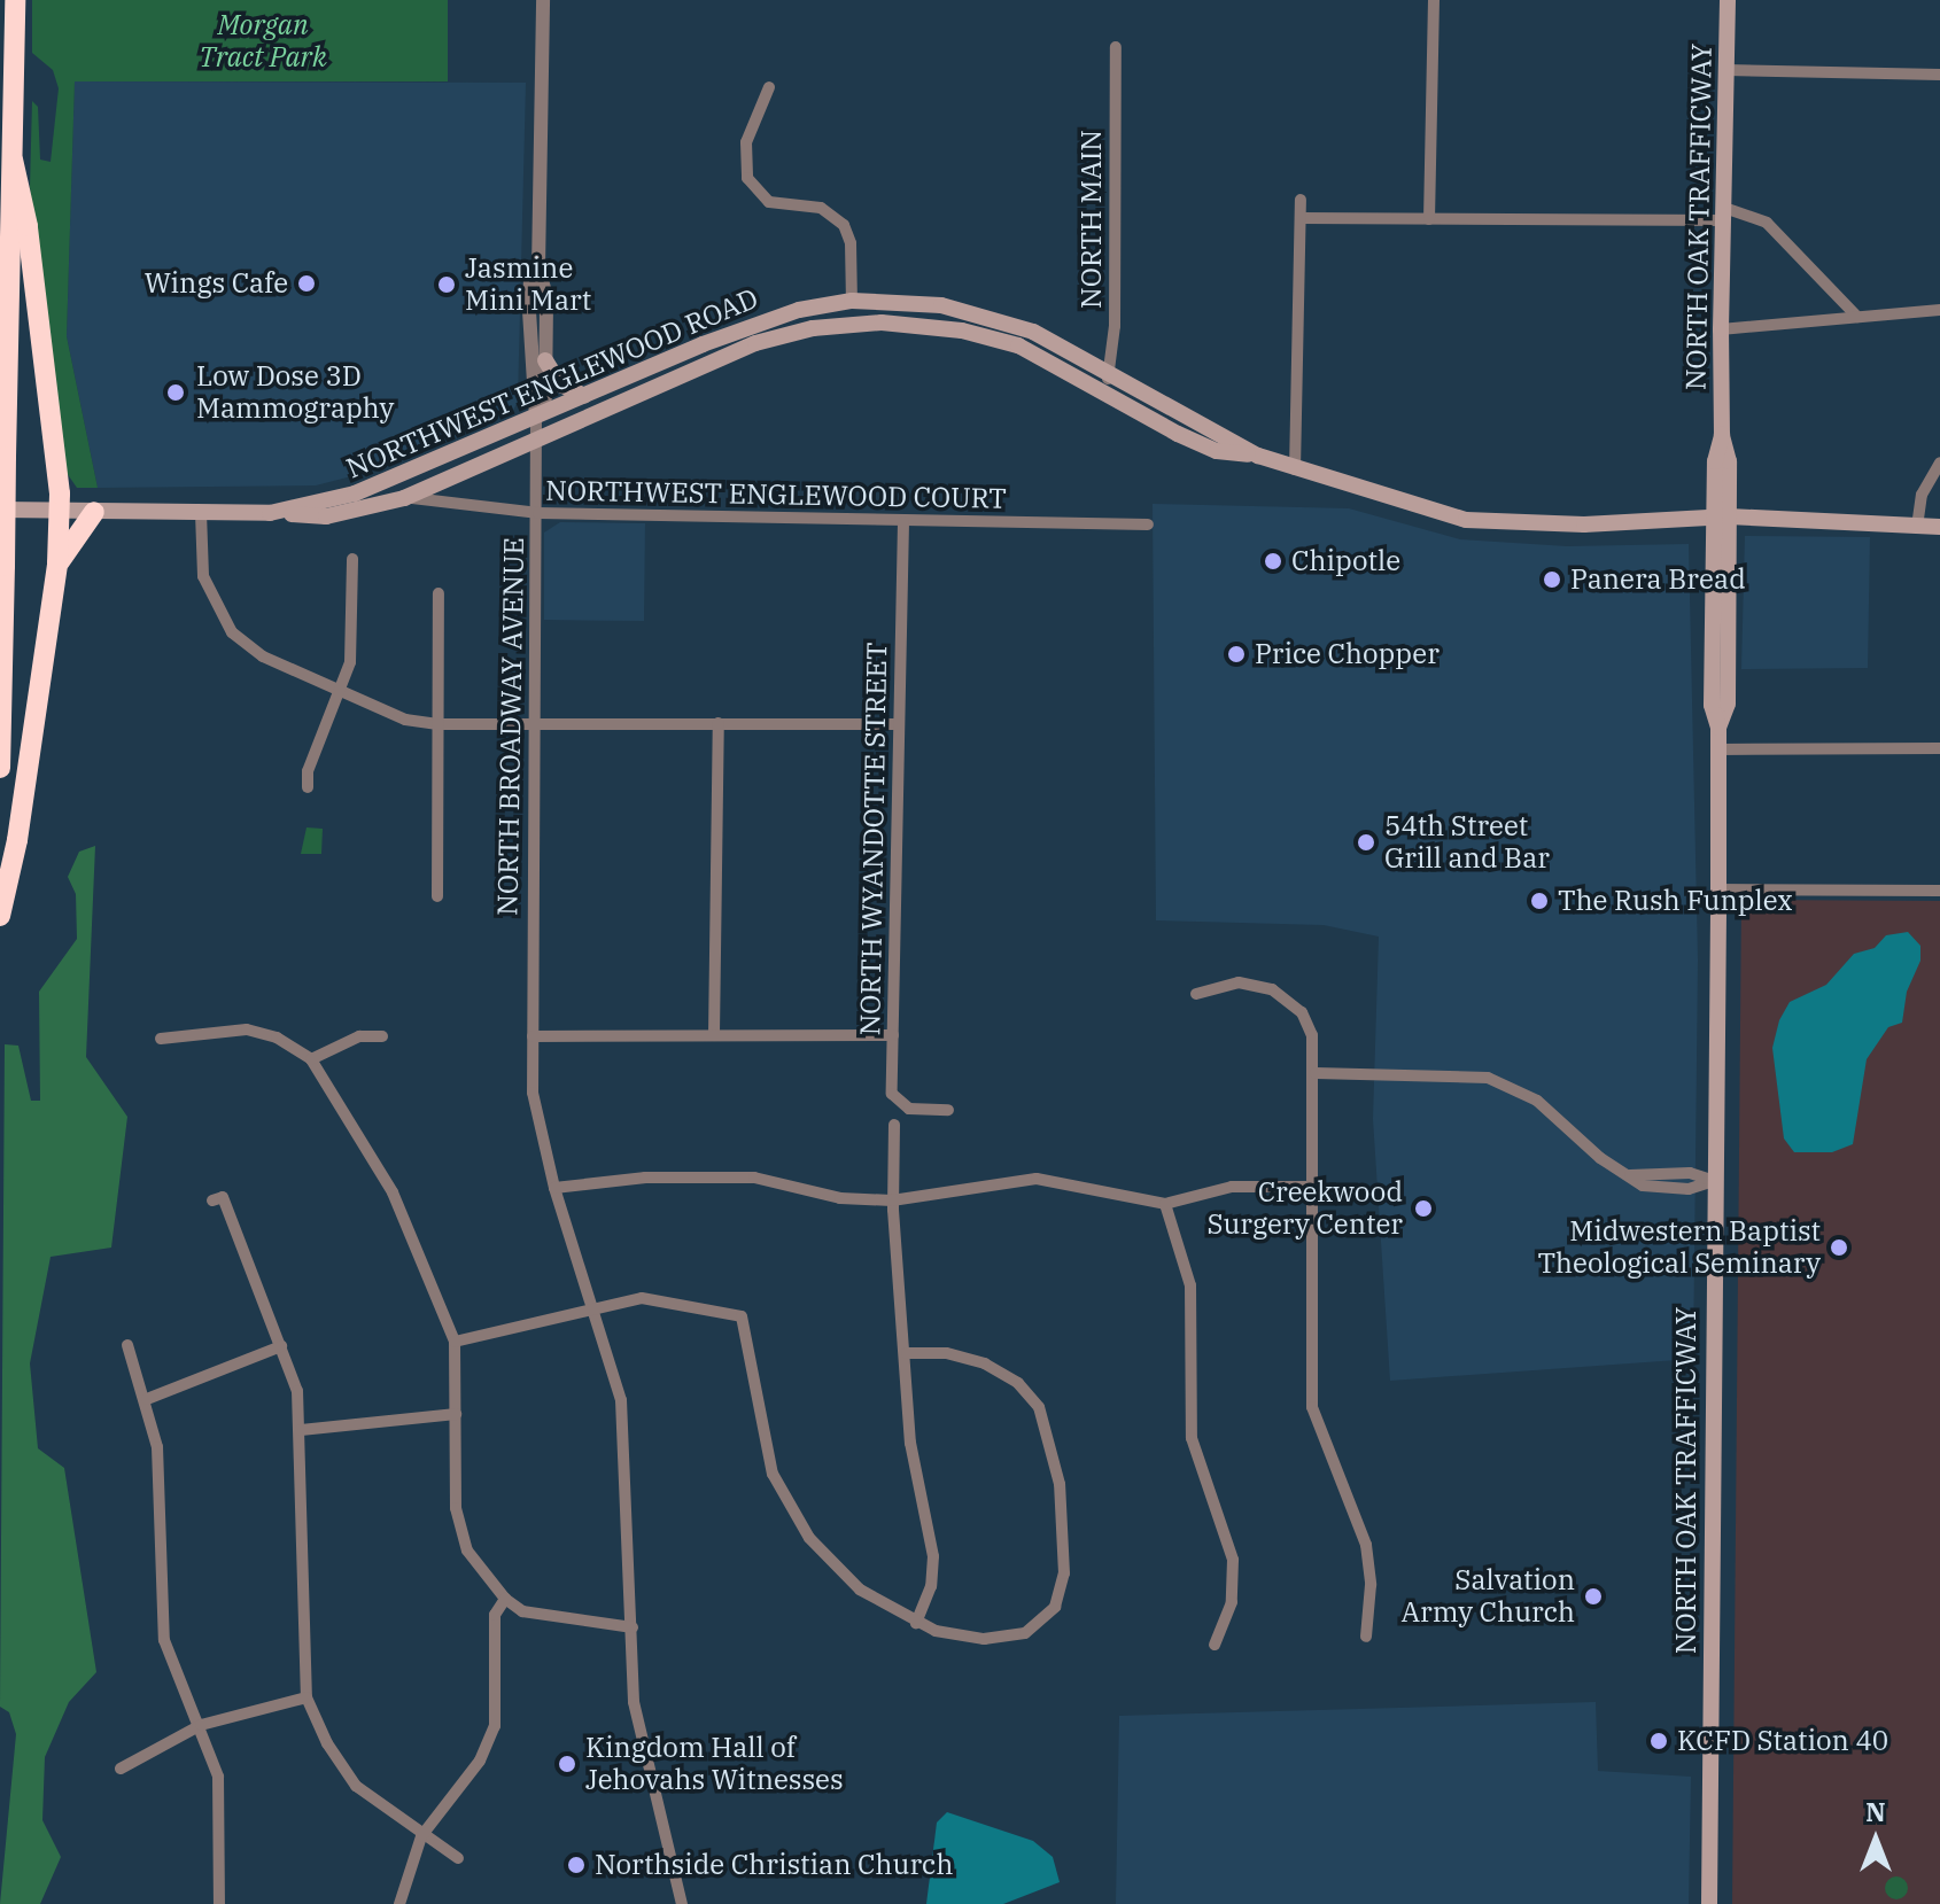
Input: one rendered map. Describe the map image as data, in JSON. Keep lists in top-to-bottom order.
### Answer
{
  "streets": {
    "main road": ["NORTH OAK TRAFFICWAY", "NORTHWEST ENGLEWOOD ROAD"],
    "street": [
      "NORTH MAIN",
      "NORTHWEST ENGLEWOOD COURT",
      "NORTH BROADWAY AVENUE",
      "NORTH WYANDOTTE STREET"
    ]
  },
  "crossings": [
    ["NORTH MAIN", "NORTHWEST ENGLEWOOD ROAD"],
    ["NORTHWEST ENGLEWOOD ROAD", "NORTHWEST ENGLEWOOD COURT"],
    ["NORTHWEST ENGLEWOOD ROAD", "NORTH BROADWAY AVENUE"],
    ["NORTHWEST ENGLEWOOD COURT", "NORTH BROADWAY AVENUE"],
    ["NORTHWEST ENGLEWOOD COURT", "NORTH WYANDOTTE STREET"]
  ],
  "parks": ["Morgan Tract Park"],
  "places": [
    "Wings Cafe",
    "Jasmine Mini Mart",
    "Low Dose 3D Mammography",
    "Chipotle",
    "Panera Bread",
    "Price Chopper",
    "54th Street Grill and Bar",
    "The Rush Funplex",
    "Creekwood Surgery Center",
    "Midwestern Baptist Theological Seminary",
    "Salvation Army Church",
    "KCFD Station 40",
    "Kingdom Hall of Jehovahs Witnesses",
    "Northside Christian Church"
  ],
  "north": "top"
}
